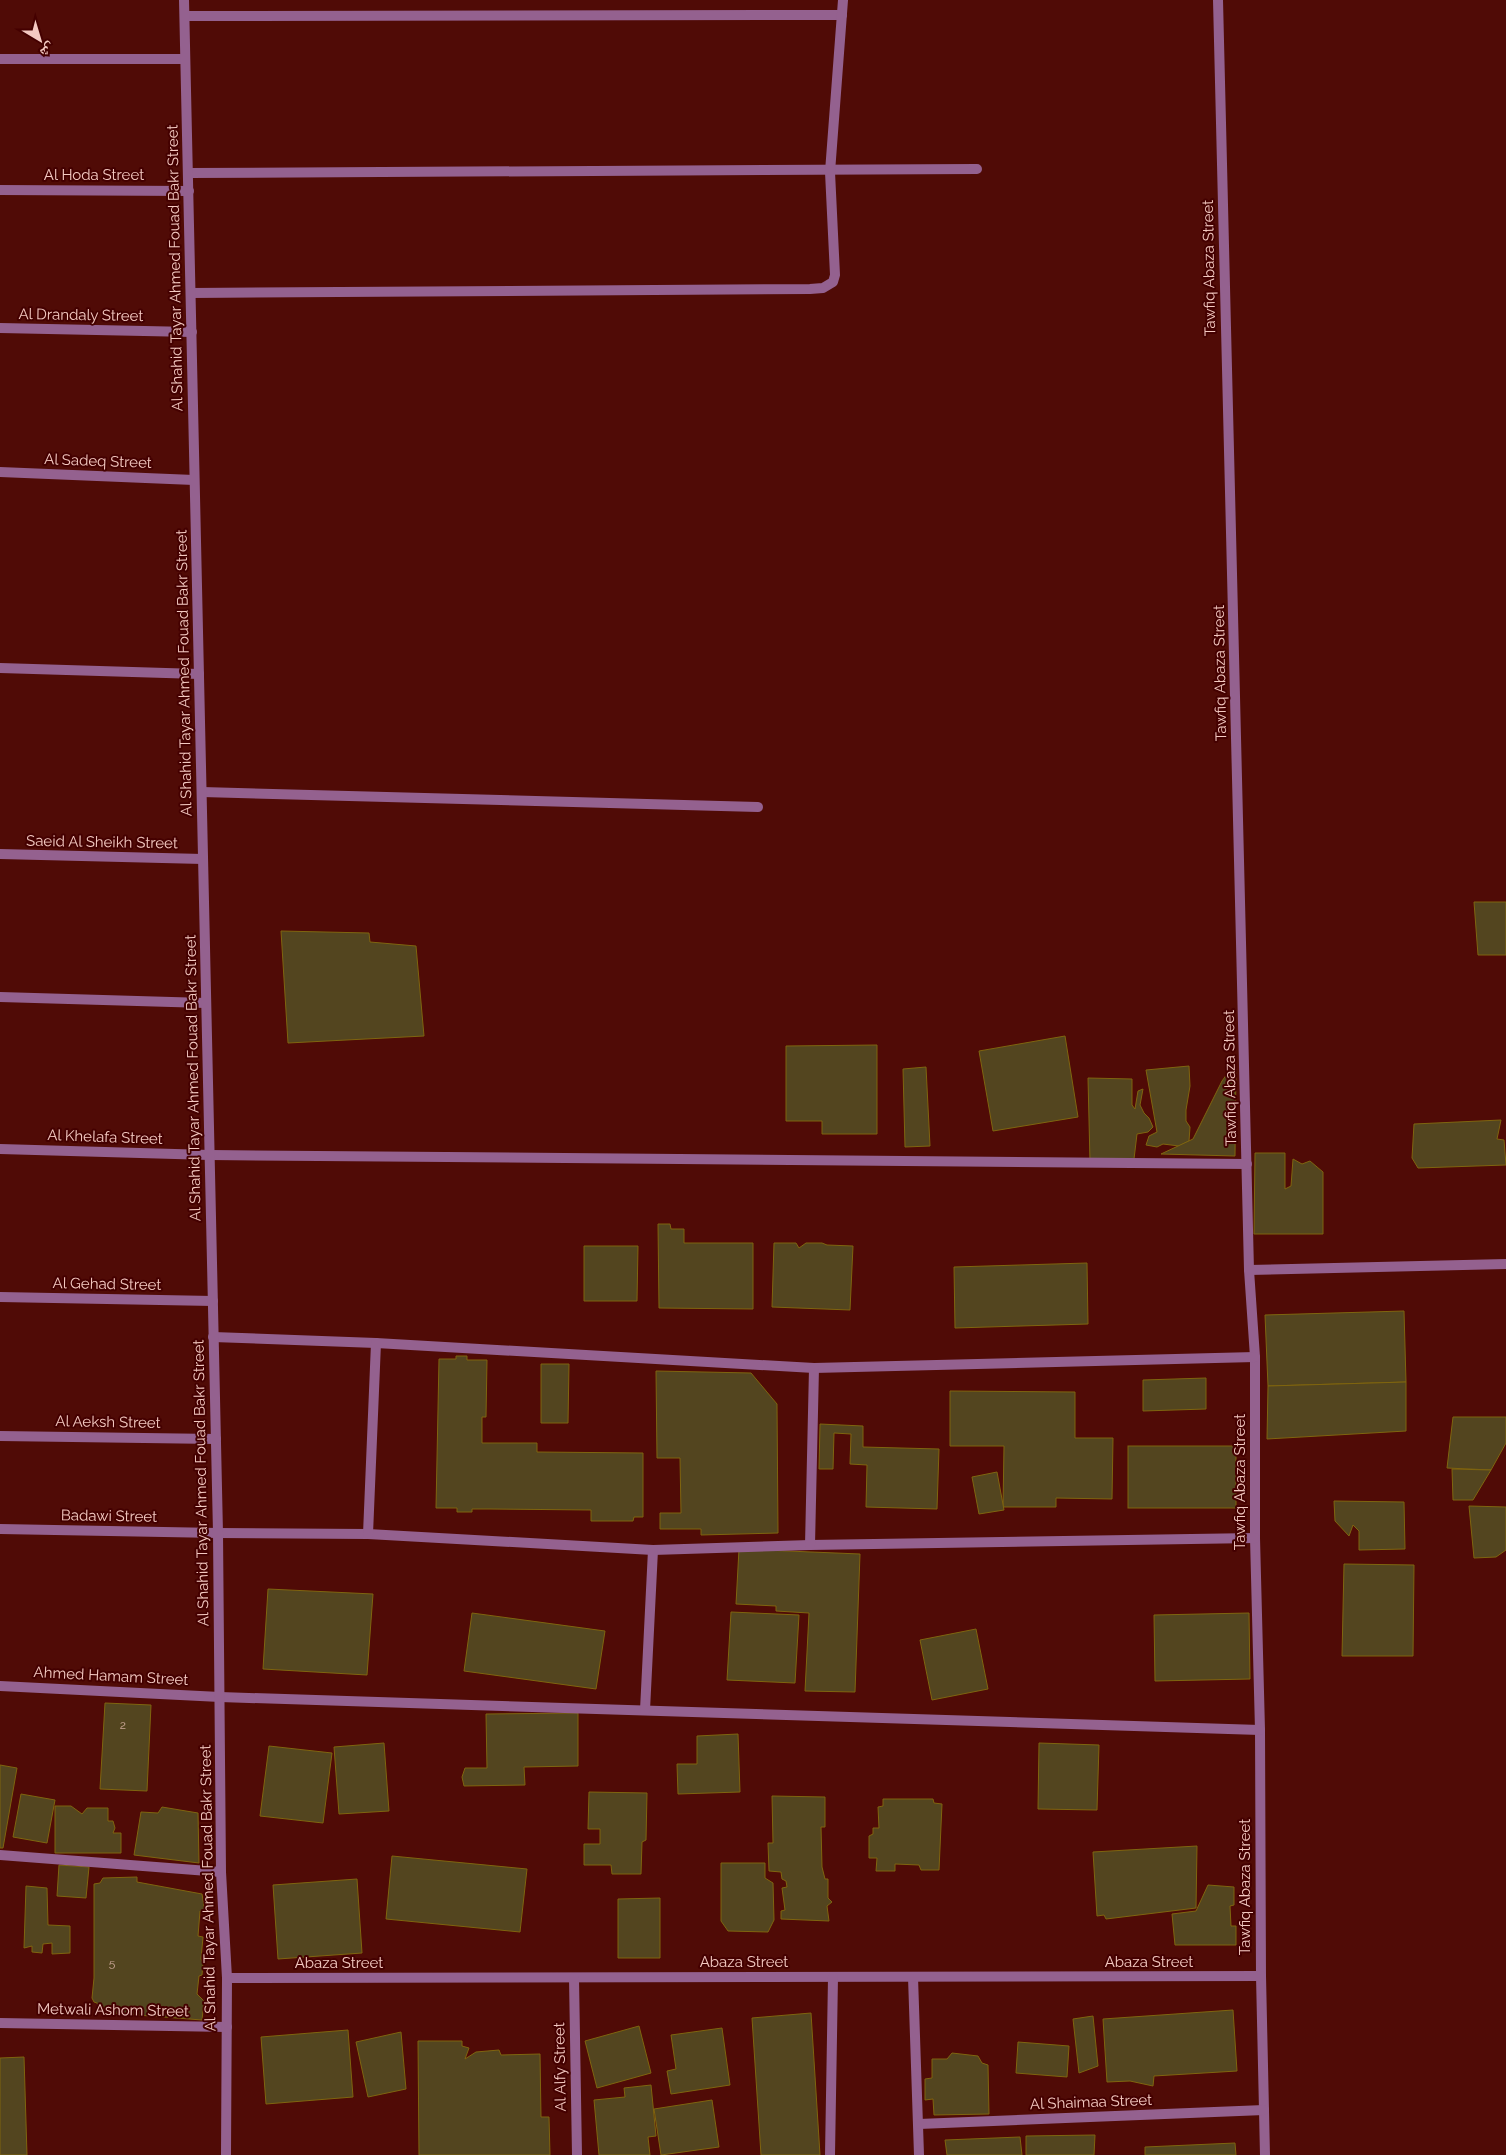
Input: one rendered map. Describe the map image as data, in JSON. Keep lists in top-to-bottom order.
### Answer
{
  "streets": {
    "street": [
      "Al Hoda Street",
      "Al Shahid Tayar Ahmed Fouad Bakr Street",
      "Tawfiq Abaza Street",
      "Al Drandaly Street",
      "Al Sadeq Street",
      "Saeid Al Sheikh Street",
      "Al Khelafa Street",
      "Al Gehad Street",
      "Al Aeksh Street",
      "Badawi Street",
      "Ahmed Hamam Street",
      "Abaza Street",
      "Metwali Ashom Street",
      "Al Alfy Street",
      "Al Shaimaa Street"
    ]
  },
  "crossings": [
    ["Al Hoda Street", "Al Shahid Tayar Ahmed Fouad Bakr Street"],
    ["Al Shahid Tayar Ahmed Fouad Bakr Street", "Al Drandaly Street"],
    ["Al Shahid Tayar Ahmed Fouad Bakr Street", "Al Sadeq Street"],
    ["Al Shahid Tayar Ahmed Fouad Bakr Street", "Saeid Al Sheikh Street"],
    ["Al Shahid Tayar Ahmed Fouad Bakr Street", "Al Khelafa Street"],
    ["Al Shahid Tayar Ahmed Fouad Bakr Street", "Al Gehad Street"],
    ["Al Shahid Tayar Ahmed Fouad Bakr Street", "Al Aeksh Street"],
    ["Al Shahid Tayar Ahmed Fouad Bakr Street", "Badawi Street"],
    ["Al Shahid Tayar Ahmed Fouad Bakr Street", "Ahmed Hamam Street"],
    ["Al Shahid Tayar Ahmed Fouad Bakr Street", "Abaza Street"],
    ["Al Shahid Tayar Ahmed Fouad Bakr Street", "Metwali Ashom Street"],
    ["Tawfiq Abaza Street", "Al Khelafa Street"],
    ["Tawfiq Abaza Street", "Badawi Street"],
    ["Tawfiq Abaza Street", "Ahmed Hamam Street"],
    ["Tawfiq Abaza Street", "Abaza Street"],
    ["Tawfiq Abaza Street", "Al Shaimaa Street"],
    ["Abaza Street", "Al Alfy Street"]
  ],
  "house_numbers": ["2", "5"],
  "north": "bottom right"
}
